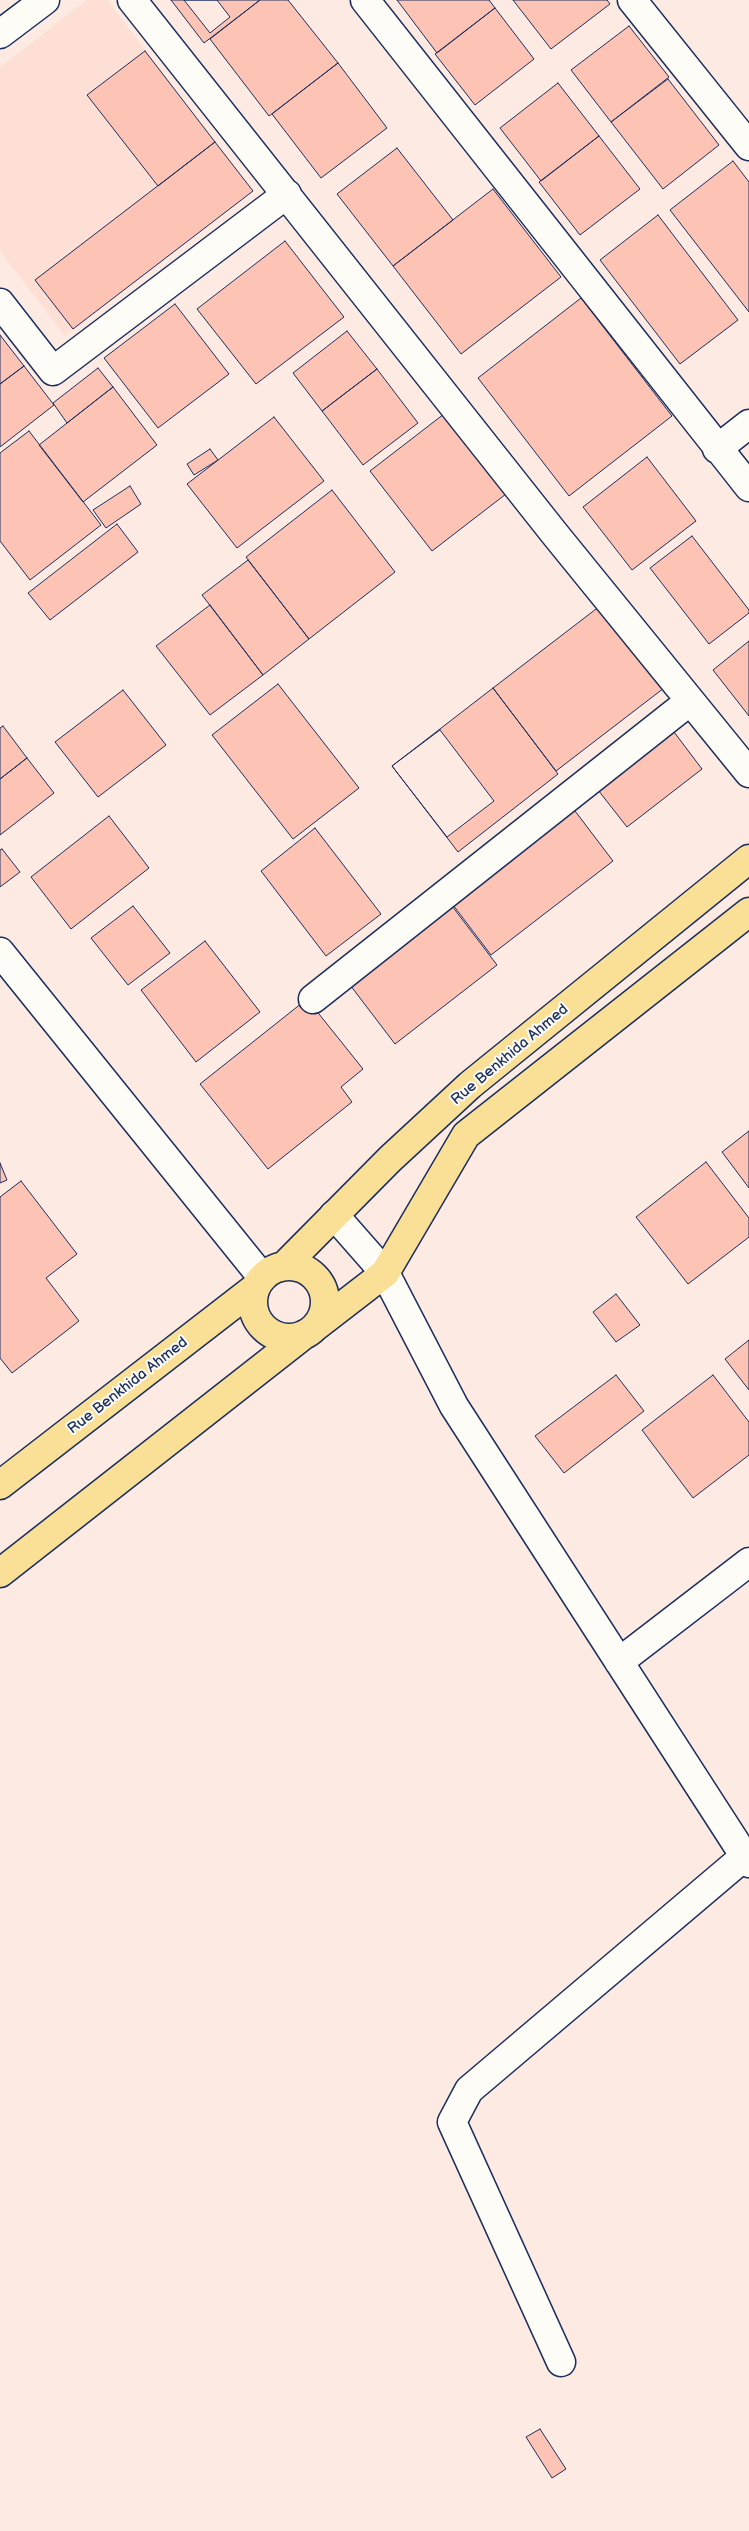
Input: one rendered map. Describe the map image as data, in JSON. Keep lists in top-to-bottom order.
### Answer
{
  "streets": {
    "main road": ["Rue Benkhida Ahmed"]
  }
}
